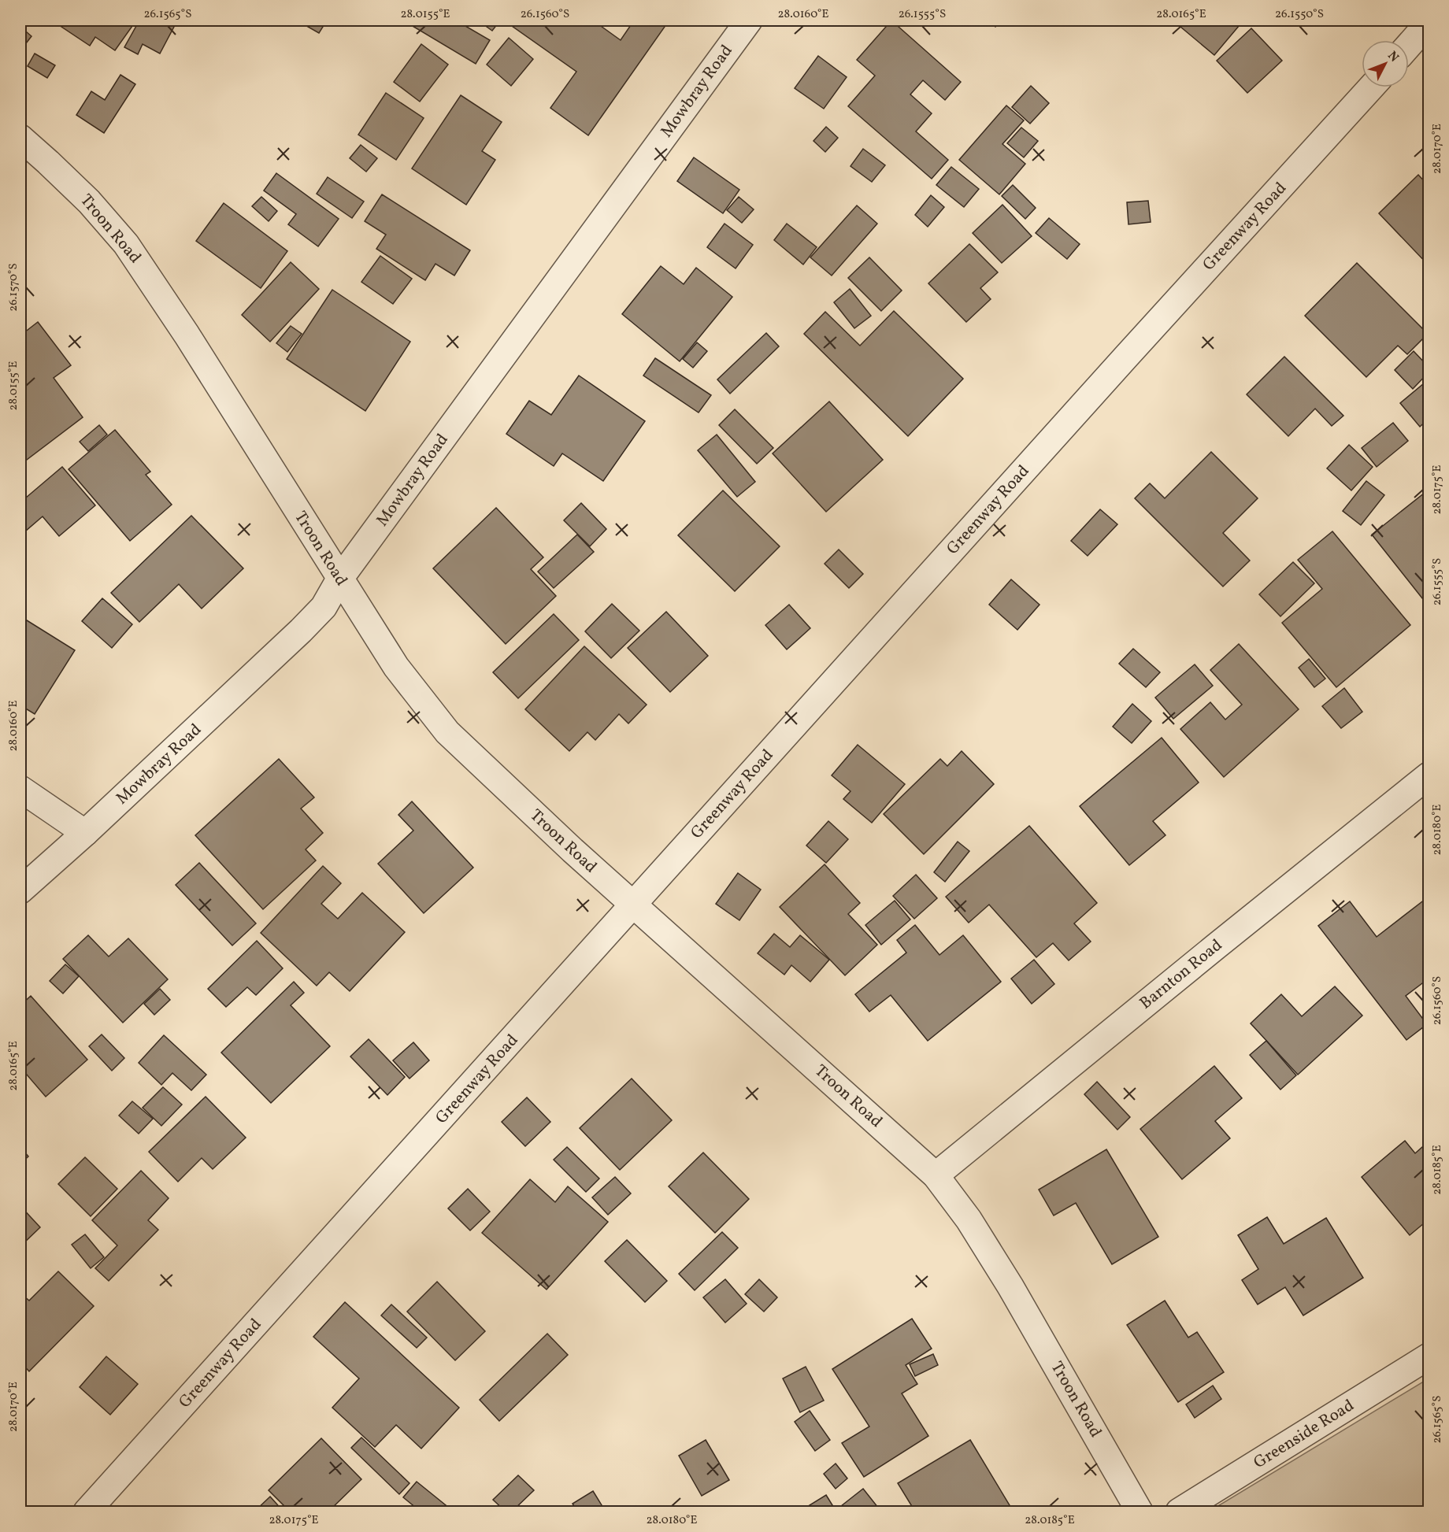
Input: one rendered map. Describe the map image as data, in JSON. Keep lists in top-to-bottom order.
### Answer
{
  "streets": {
    "street": [
      "Mowbray Road",
      "Greenway Road",
      "Troon Road",
      "Barnton Road",
      "Greenside Road"
    ]
  },
  "crossings": [
    ["Mowbray Road", "Troon Road"],
    ["Greenway Road", "Troon Road"],
    ["Troon Road", "Barnton Road"]
  ],
  "north": "top right",
  "coordinates": [
    "26.1565°S",
    "28.0155°E",
    "26.1560°S",
    "28.0160°E",
    "26.1555°S",
    "28.0165°E",
    "26.1550°S",
    "28.0170°E",
    "26.1570°S",
    "28.0175°E",
    "28.0180°E",
    "28.0185°E"
  ]
}
